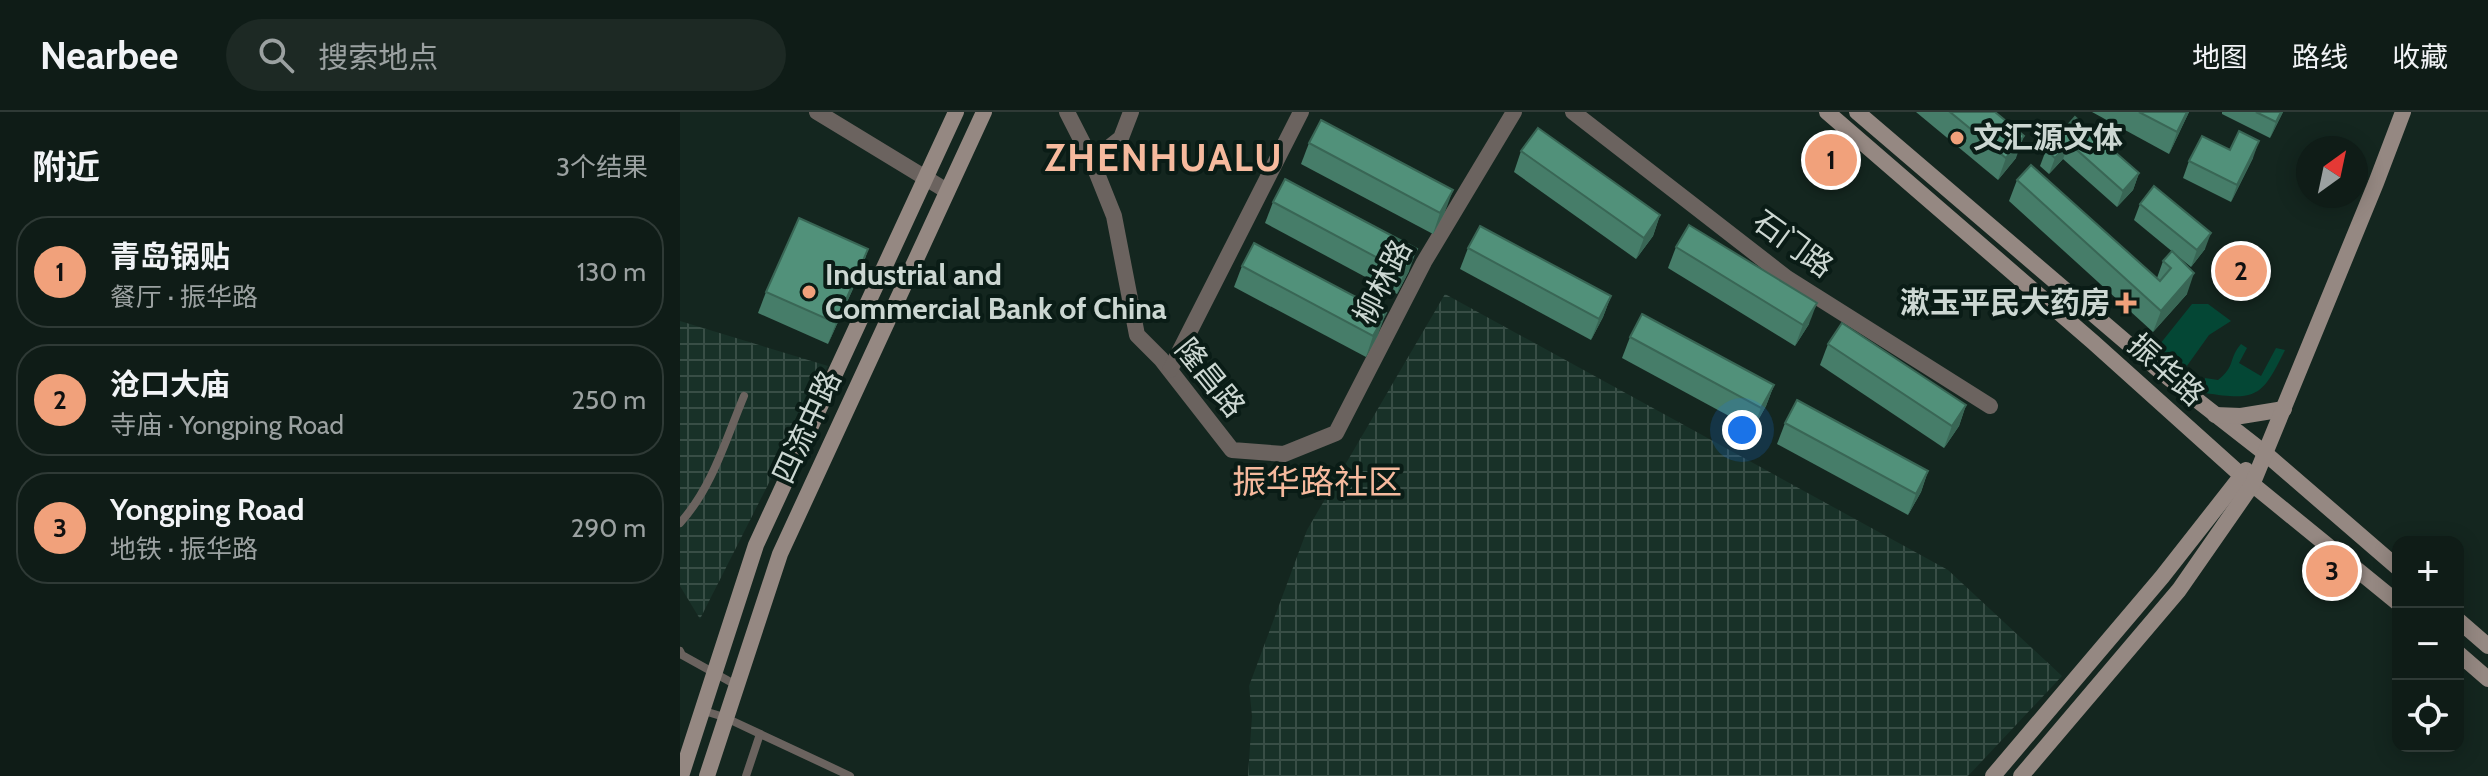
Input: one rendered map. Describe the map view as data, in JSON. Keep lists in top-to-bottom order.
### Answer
{
  "streets": {
    "main road": ["振华路", "四流中路"],
    "street": ["石门路", "柳林路", "隆昌路"]
  },
  "crossings": [
    ["柳林路", "隆昌路"]
  ],
  "districts": ["ZHENHUALU", "振华路社区"],
  "places": {
    "other": ["文汇源文体", "Industrial and Commercial Bank of China"],
    "health": ["漱玉平民大药房"]
  },
  "north": "top right",
  "page": {
    "header": "Nearbee",
    "search": "搜索地点",
    "nav": ["地图", "路线", "收藏"],
    "heading": ["附近", "3个结果"],
    "pins": ["1", "2", "3"],
    "list": [
      {
        "mark": "1",
        "name": "青岛锅贴",
        "note": "餐厅 · 振华路",
        "value": "130 m"
      },
      {
        "mark": "2",
        "name": "沧口大庙",
        "note": "寺庙 · Yongping Road",
        "value": "250 m"
      },
      {
        "mark": "3",
        "name": "Yongping Road",
        "note": "地铁 · 振华路",
        "value": "290 m"
      }
    ],
    "map_buttons": ["+", "−"]
  }
}
